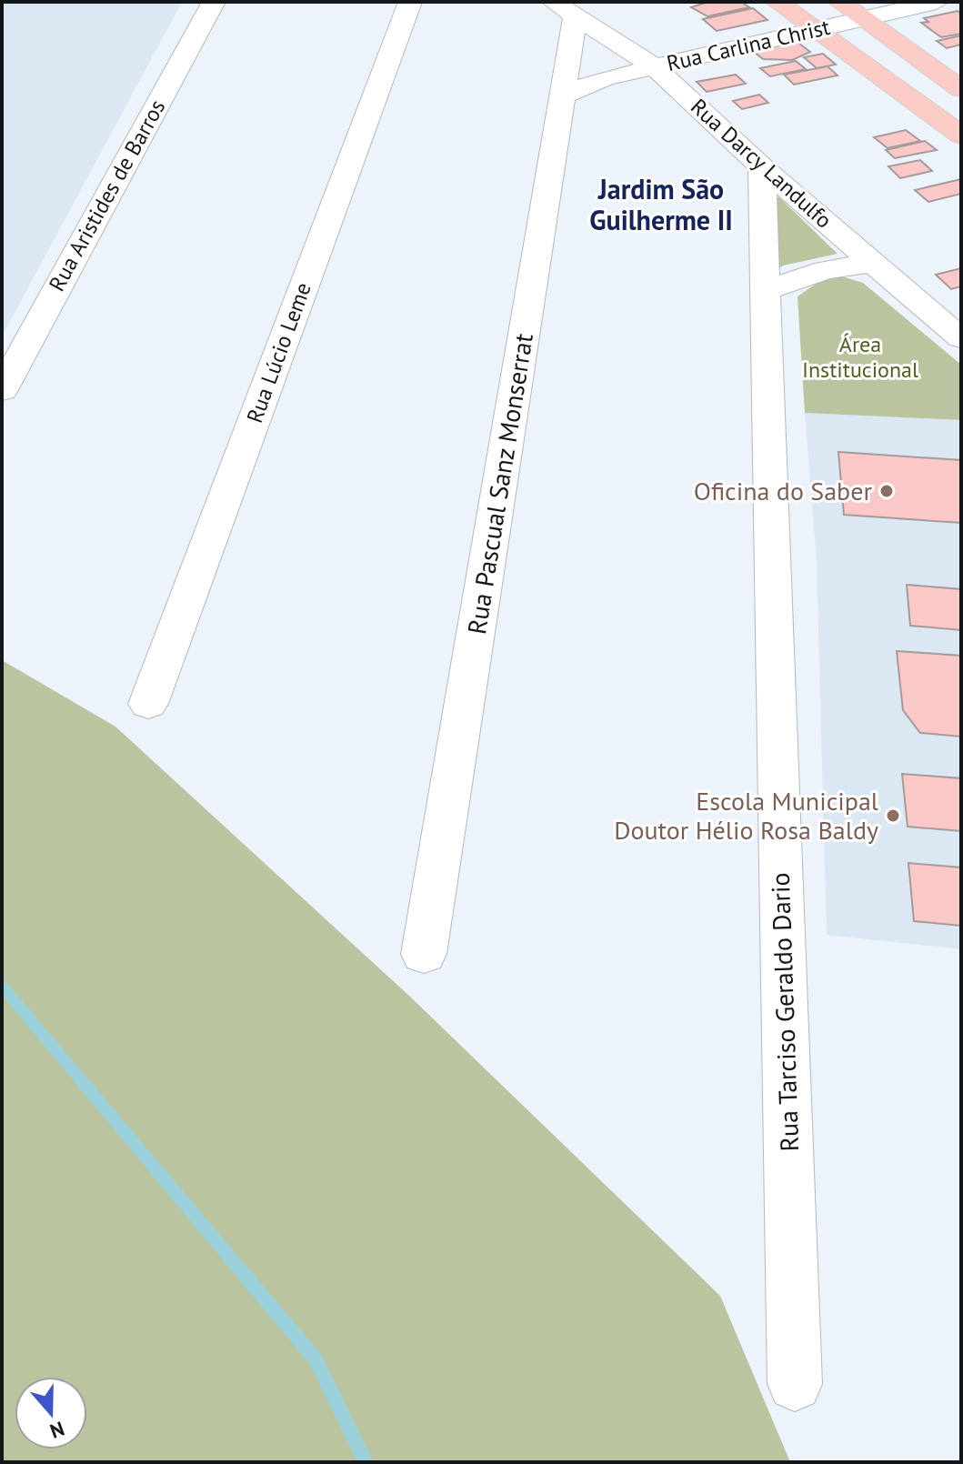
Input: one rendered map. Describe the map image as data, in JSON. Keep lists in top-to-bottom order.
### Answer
{
  "streets": {
    "street": [
      "Rua Carlina Christ",
      "Rua Darcy Landulfo",
      "Rua Aristides de Barros",
      "Rua Lúcio Leme",
      "Rua Pascual Sanz Monserrat",
      "Rua Tarciso Geraldo Dario"
    ]
  },
  "crossings": [
    ["Rua Carlina Christ", "Rua Darcy Landulfo"],
    ["Rua Carlina Christ", "Rua Pascual Sanz Monserrat"],
    ["Rua Darcy Landulfo", "Rua Pascual Sanz Monserrat"],
    ["Rua Darcy Landulfo", "Rua Tarciso Geraldo Dario"]
  ],
  "districts": ["Jardim São Guilherme II"],
  "parks": ["Área Institucional"],
  "places": ["Oficina do Saber", "Escola Municipal Doutor Hélio Rosa Baldy"],
  "north": "bottom"
}
